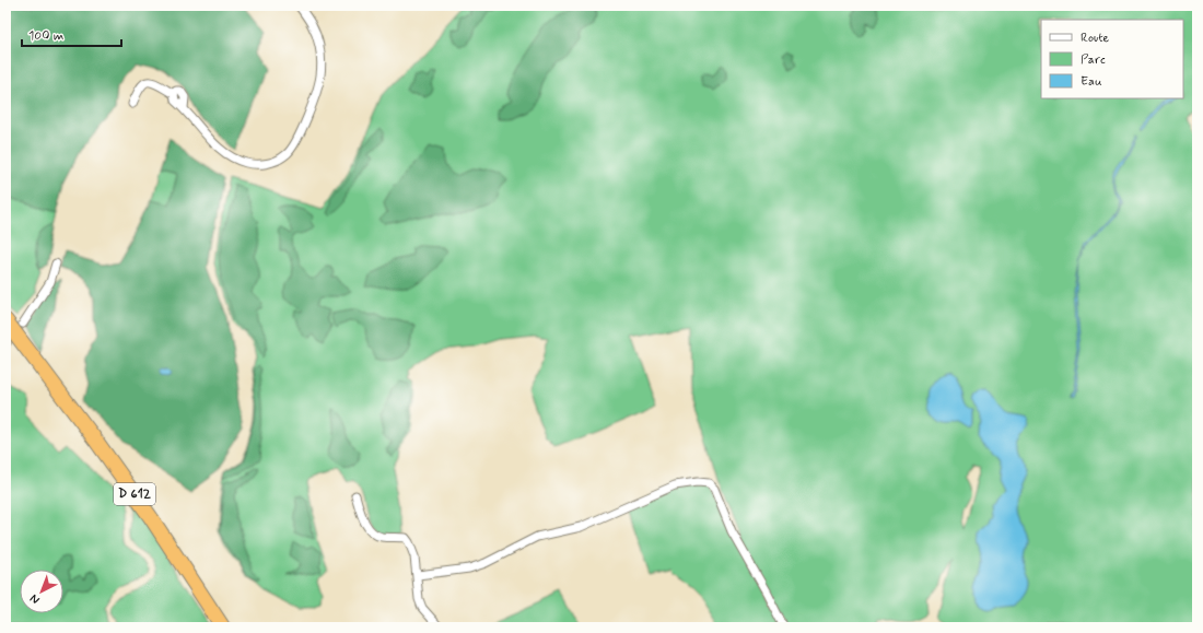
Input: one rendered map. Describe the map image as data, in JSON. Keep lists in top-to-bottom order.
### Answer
{
  "streets": {
    "highway": ["D 612"]
  },
  "legend": ["Route", "Parc", "Eau"],
  "scale_bar": "100 m",
  "north": "bottom left"
}
